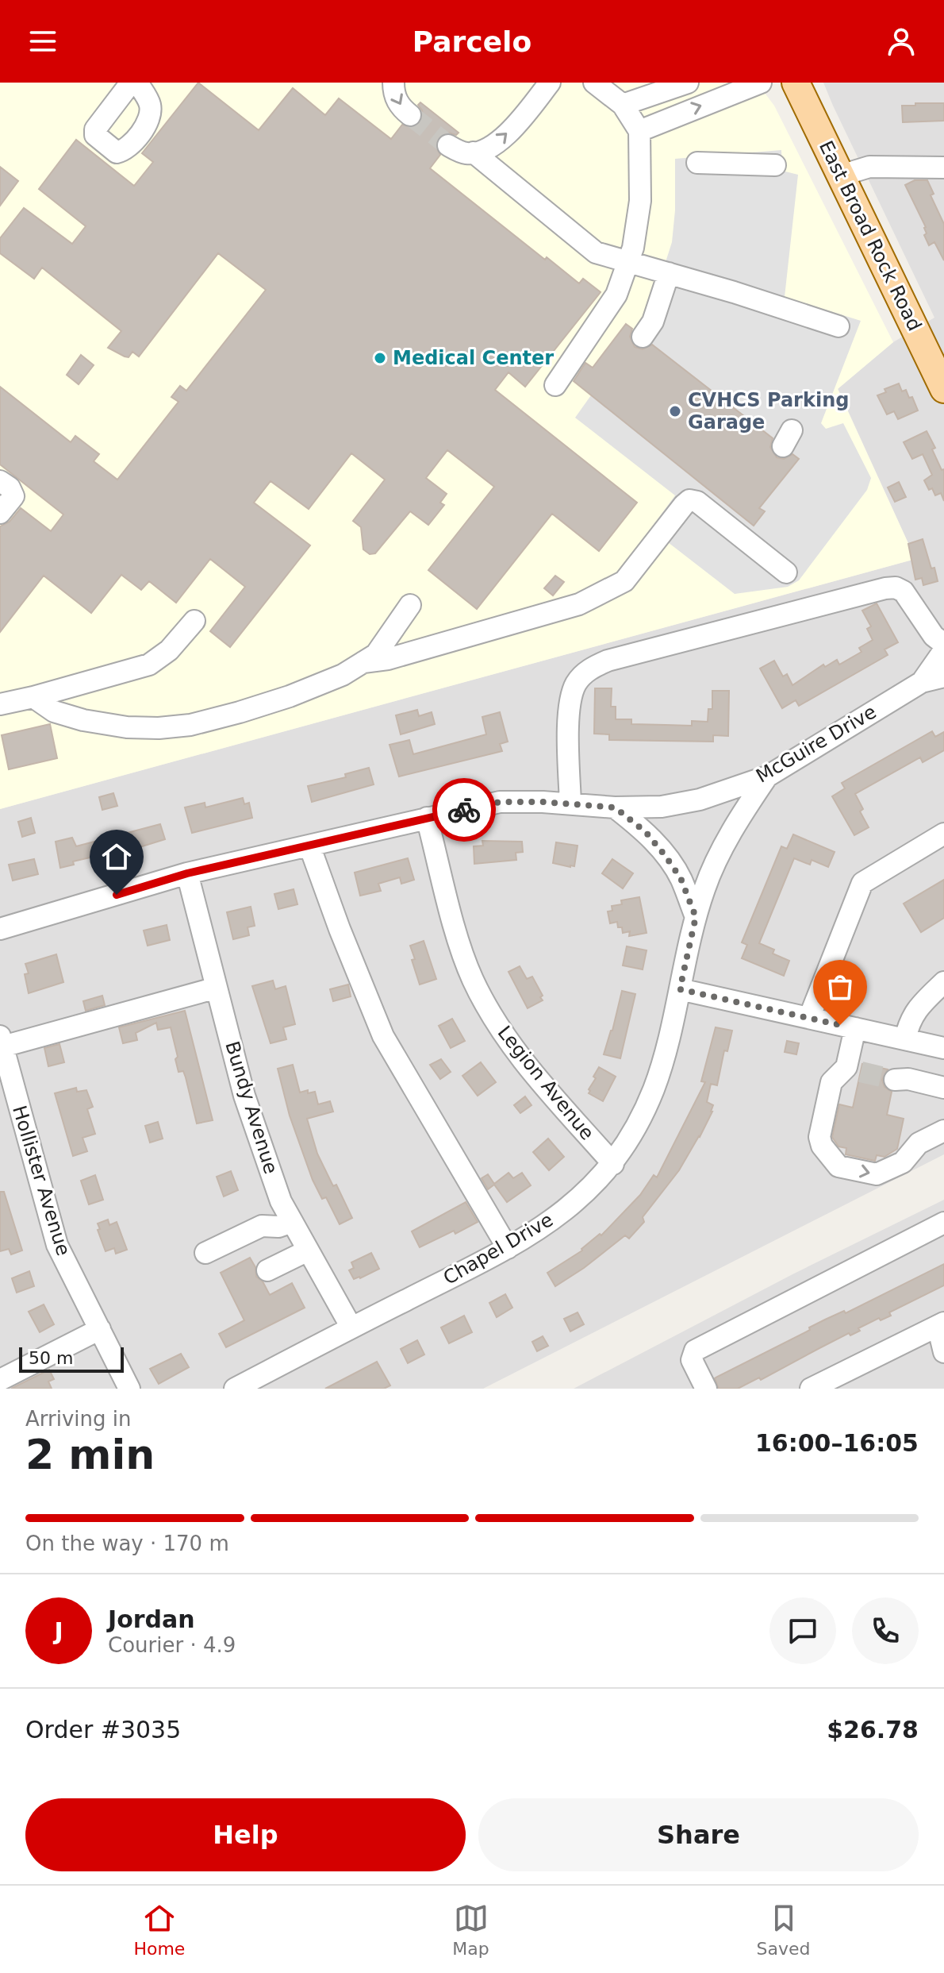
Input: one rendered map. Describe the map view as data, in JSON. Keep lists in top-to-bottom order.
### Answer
{
  "streets": {
    "main road": ["East Broad Rock Road"],
    "street": [
      "McGuire Drive",
      "Legion Avenue",
      "Bundy Avenue",
      "Hollister Avenue",
      "Chapel Drive"
    ]
  },
  "crossings": [
    ["McGuire Drive", "Legion Avenue"],
    ["McGuire Drive", "Bundy Avenue"],
    ["McGuire Drive", "Chapel Drive"],
    ["Legion Avenue", "Chapel Drive"],
    ["Bundy Avenue", "Chapel Drive"]
  ],
  "places": ["Medical Center", "CVHCS Parking Garage"],
  "scale_bar": "50 m",
  "page": {
    "header": "Parcelo",
    "scale": "50 m",
    "heading": ["2 min", "Arriving in", "16:00–16:05"],
    "panel": [
      "Jordan",
      "Courier · 4.9",
      "Order #3035",
      "$26.78"
    ],
    "bar": "On the way · 170 m",
    "round": "J",
    "buttons": ["Help", "Share"],
    "tabs": ["Home", "Map", "Saved"]
  }
}
